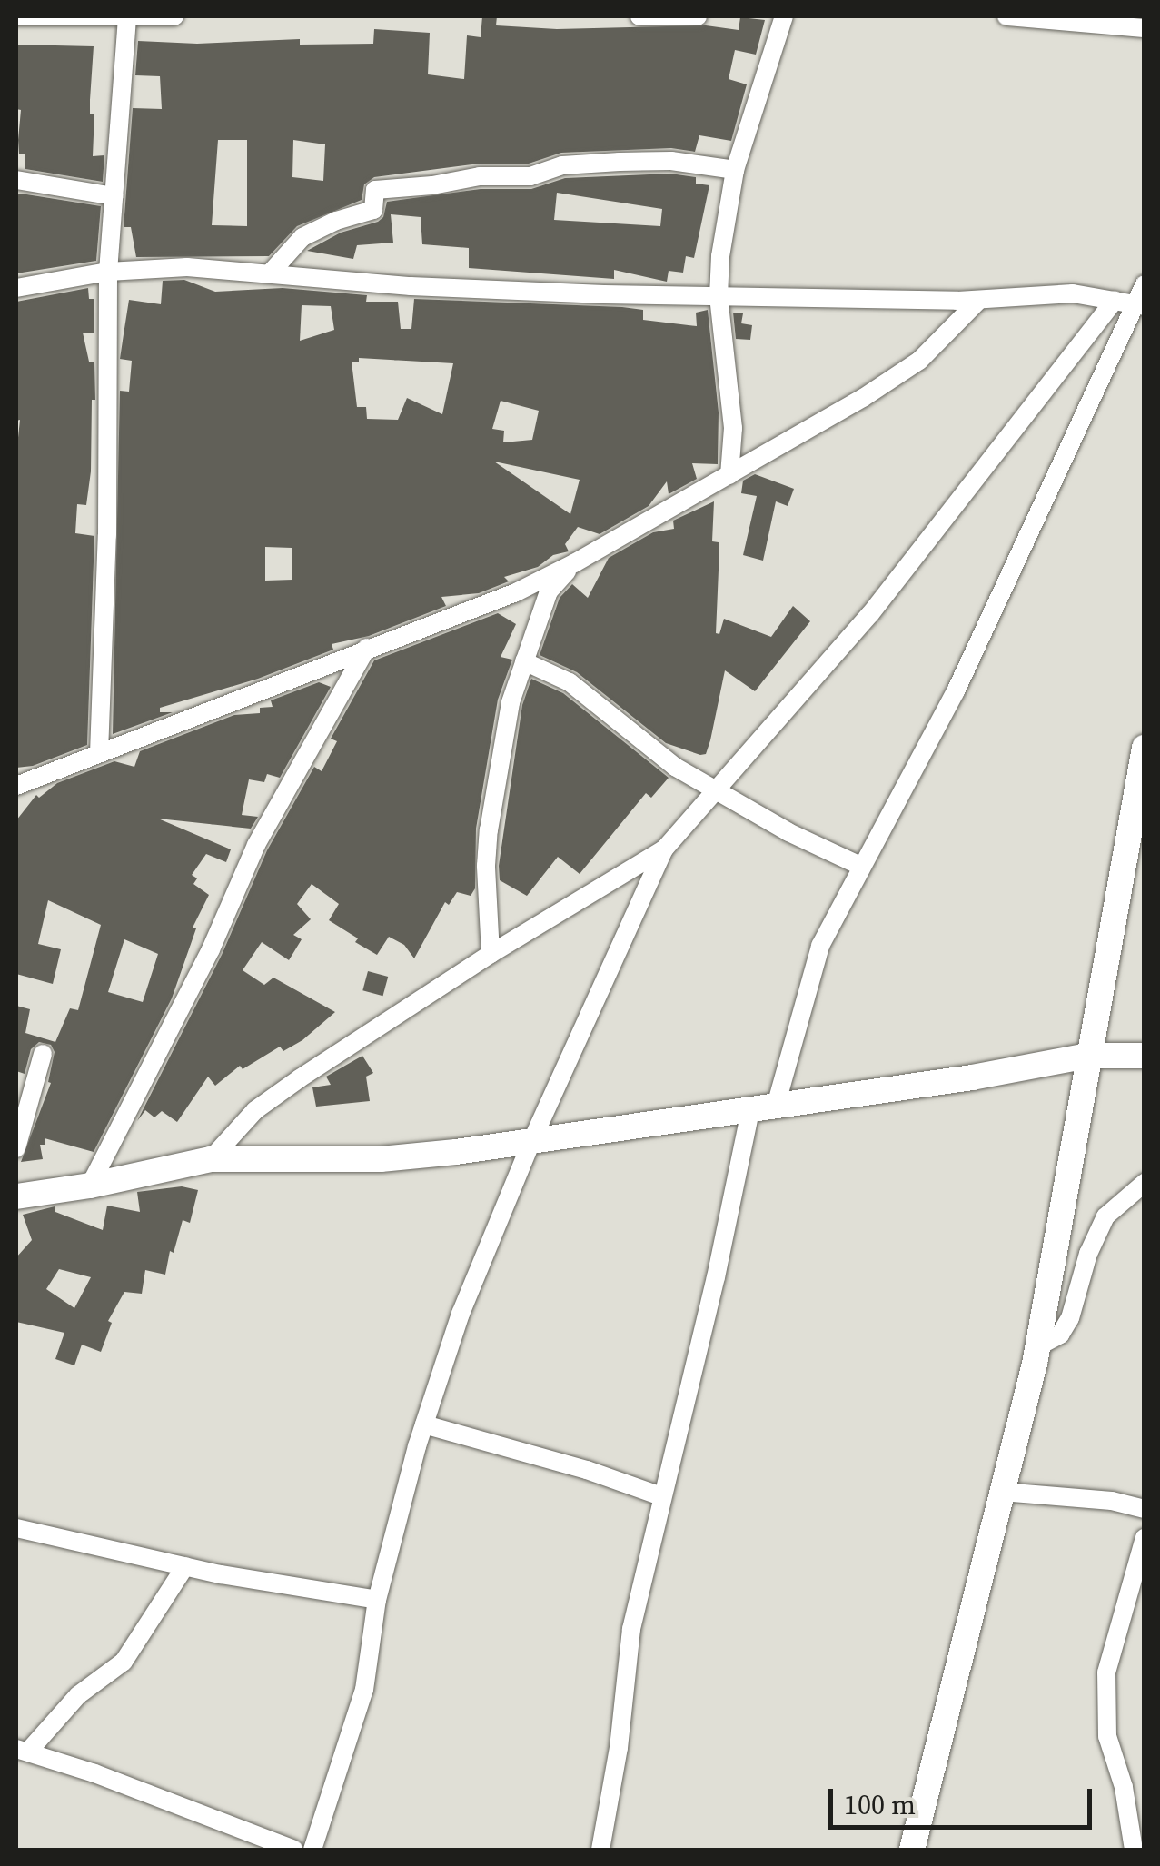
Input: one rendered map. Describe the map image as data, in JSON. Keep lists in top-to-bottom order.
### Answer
{
  "scale_bar": "100 m"
}
